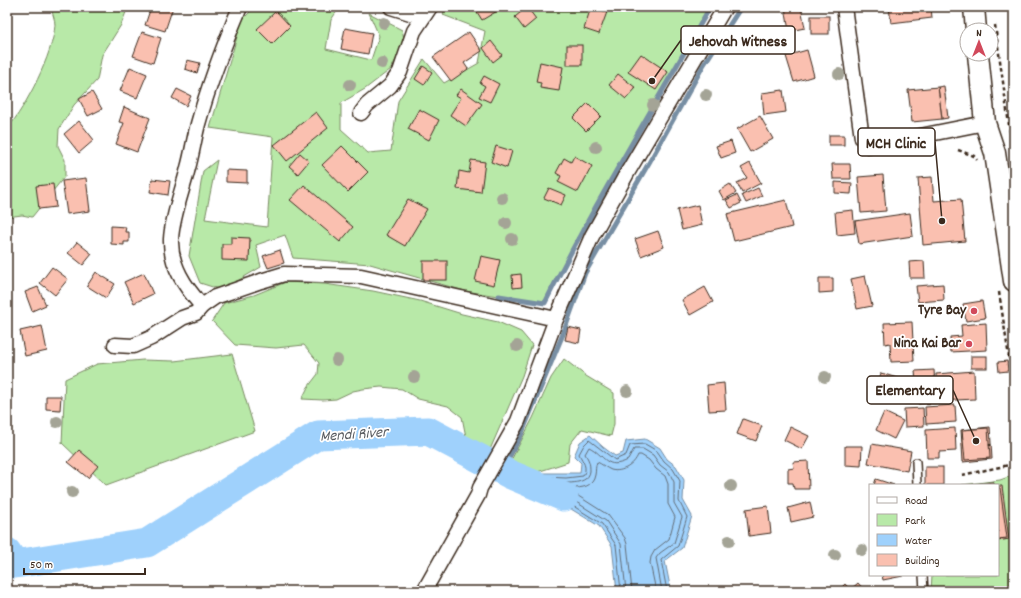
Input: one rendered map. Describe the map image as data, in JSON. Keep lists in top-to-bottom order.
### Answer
{
  "water": ["Mendi River"],
  "places": [
    "Jehovah Witness",
    "MCH Clinic",
    "Tyre Bay",
    "Nina Kai Bar",
    "Elementary"
  ],
  "legend": [
    "Road",
    "Park",
    "Water",
    "Building"
  ],
  "scale_bar": "50 m",
  "north": "top"
}
